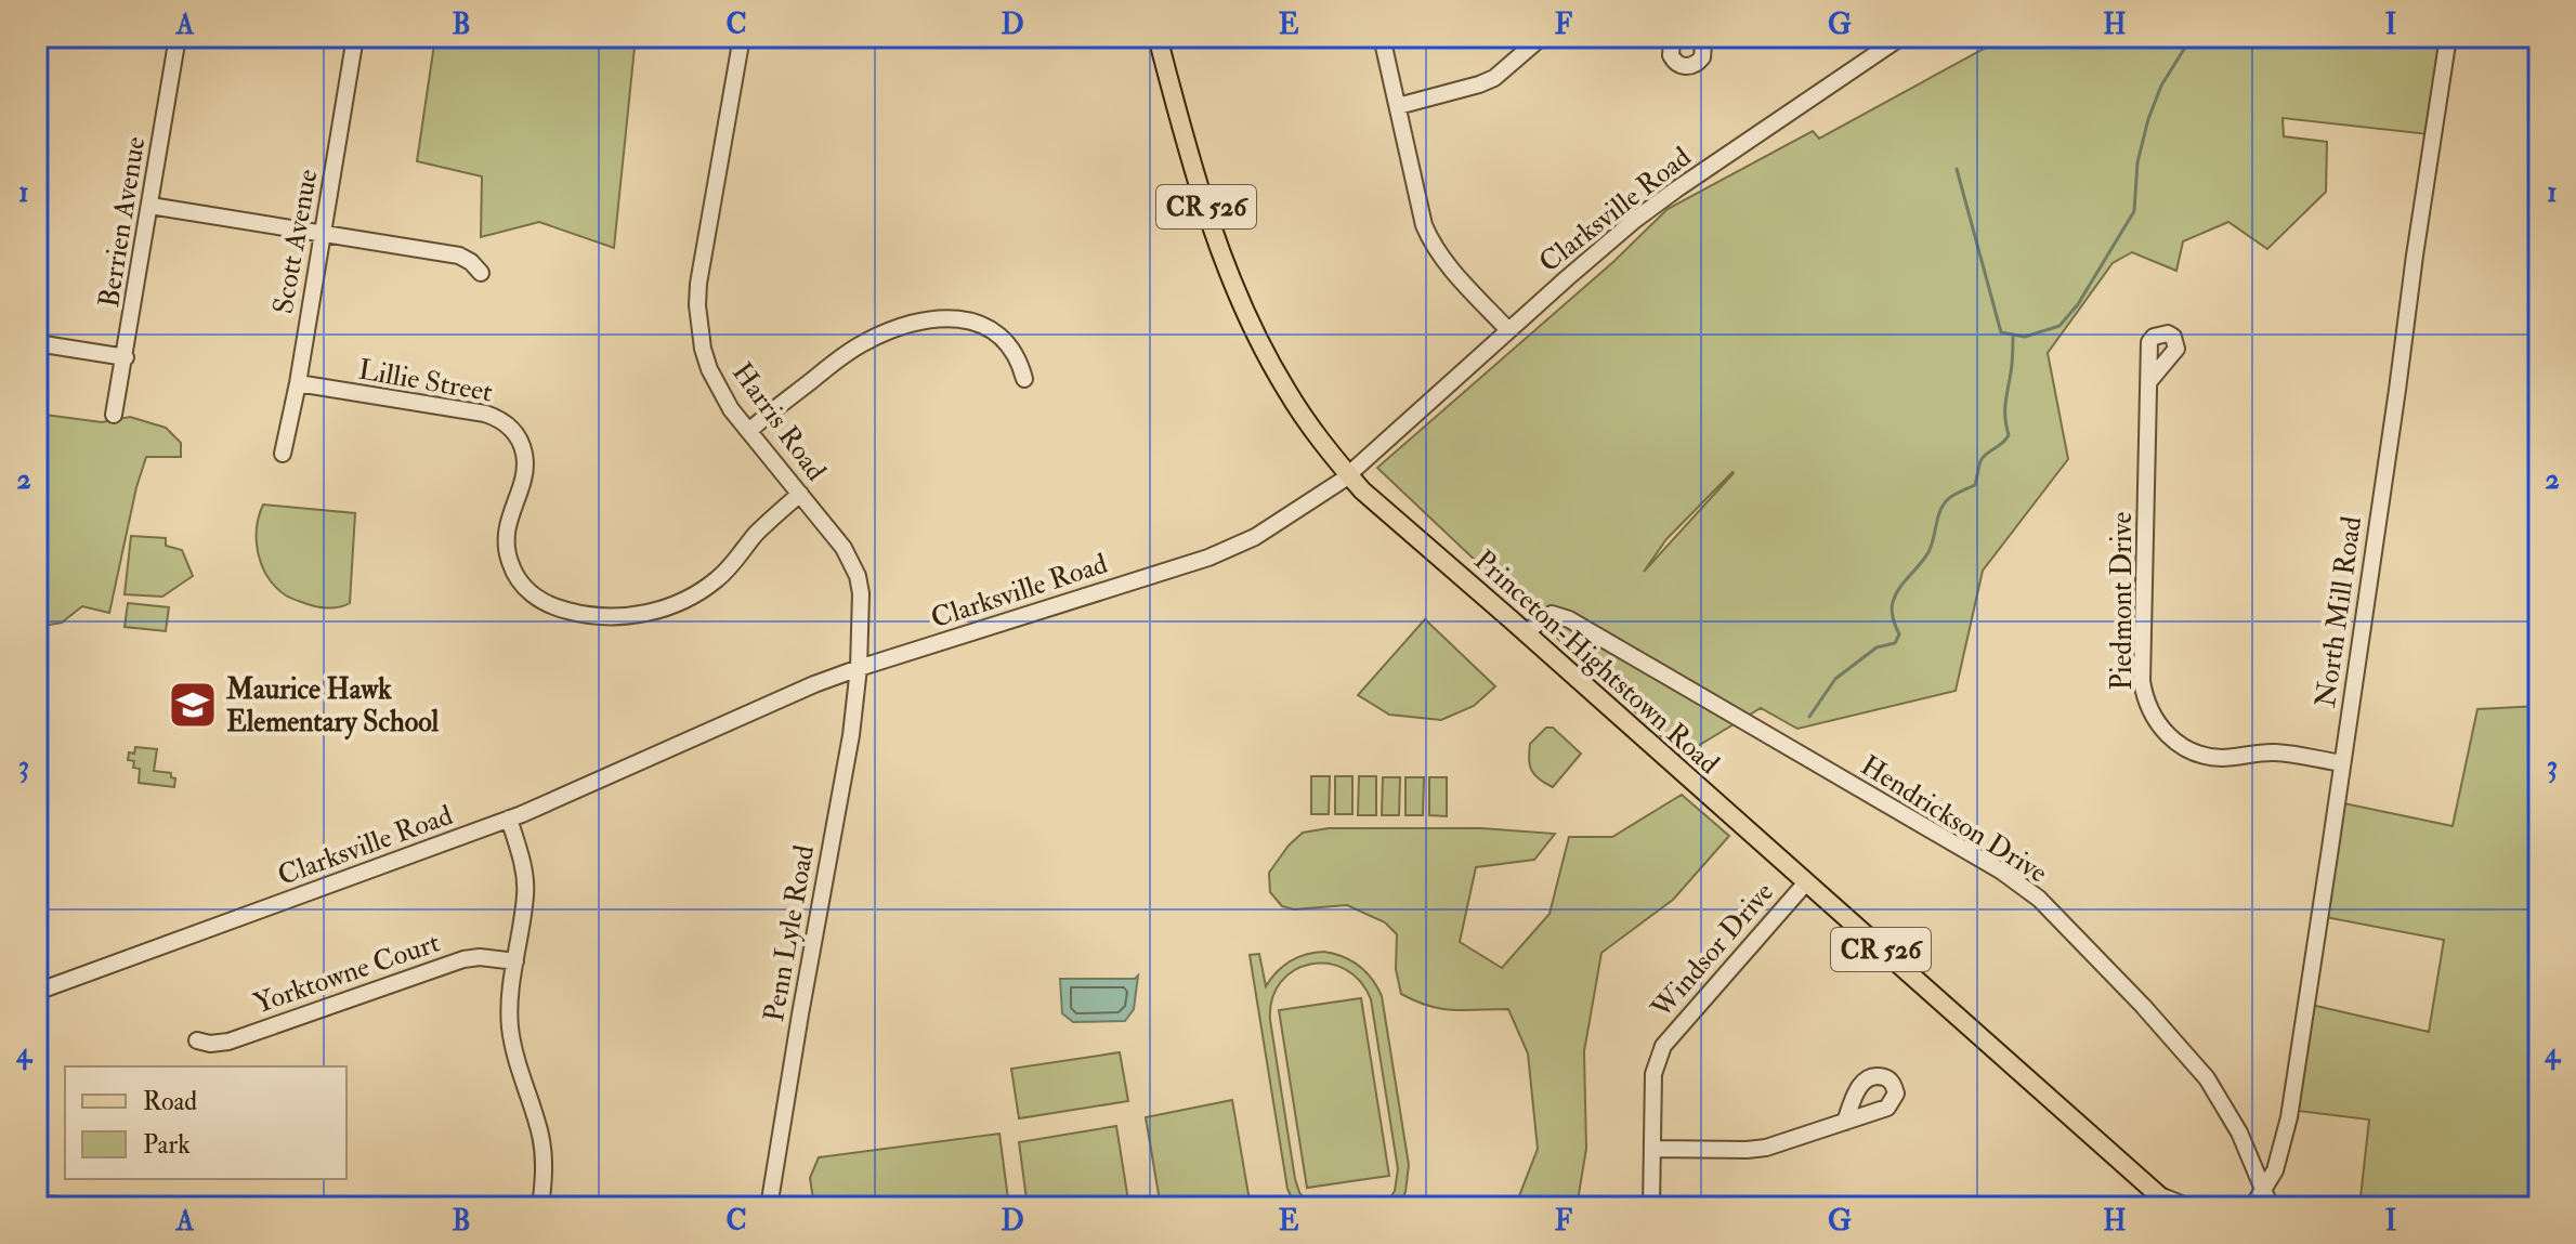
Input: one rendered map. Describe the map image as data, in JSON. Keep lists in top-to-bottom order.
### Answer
{
  "streets": {
    "main road": ["CR 526", "Princeton-Hightstown Road"],
    "street": [
      "Clarksville Road",
      "Berrien Avenue",
      "Scott Avenue",
      "Lillie Street",
      "Harris Road",
      "Piedmont Drive",
      "North Mill Road",
      "Hendrickson Drive",
      "Penn Lyle Road",
      "Windsor Drive",
      "Yorktowne Court"
    ]
  },
  "crossings": [
    ["Clarksville Road", "Harris Road"],
    ["Clarksville Road", "Princeton-Hightstown Road"],
    ["Clarksville Road", "Penn Lyle Road"],
    ["Scott Avenue", "Lillie Street"],
    ["Lillie Street", "Harris Road"],
    ["Harris Road", "Penn Lyle Road"],
    ["Piedmont Drive", "North Mill Road"],
    ["North Mill Road", "Hendrickson Drive"],
    ["Princeton-Hightstown Road", "Hendrickson Drive"],
    ["Princeton-Hightstown Road", "Windsor Drive"]
  ],
  "places": {
    "school or university": ["Maurice Hawk Elementary School"]
  },
  "legend": ["Road", "Park"],
  "grid": {
    "columns": [
      "A",
      "B",
      "C",
      "D",
      "E",
      "F",
      "G",
      "H",
      "I"
    ],
    "rows": [
      "1",
      "2",
      "3",
      "4"
    ]
  }
}
